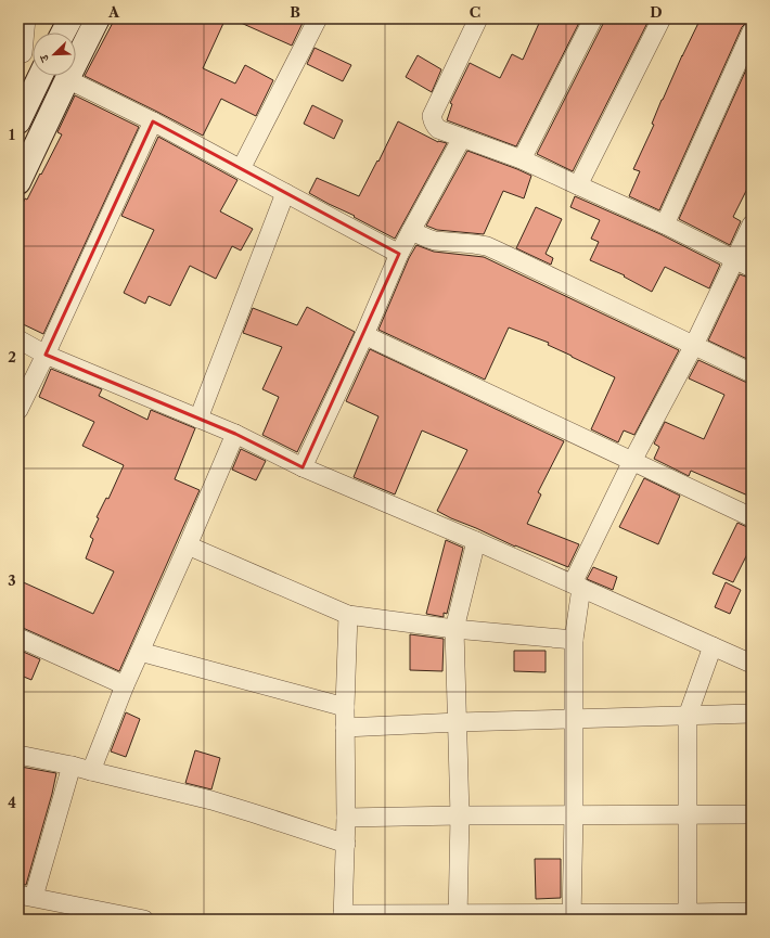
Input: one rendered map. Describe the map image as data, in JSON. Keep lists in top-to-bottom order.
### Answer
{
  "north": "bottom left",
  "grid": {
    "columns": [
      "A",
      "B",
      "C",
      "D"
    ],
    "rows": [
      "1",
      "2",
      "3",
      "4"
    ]
  }
}
